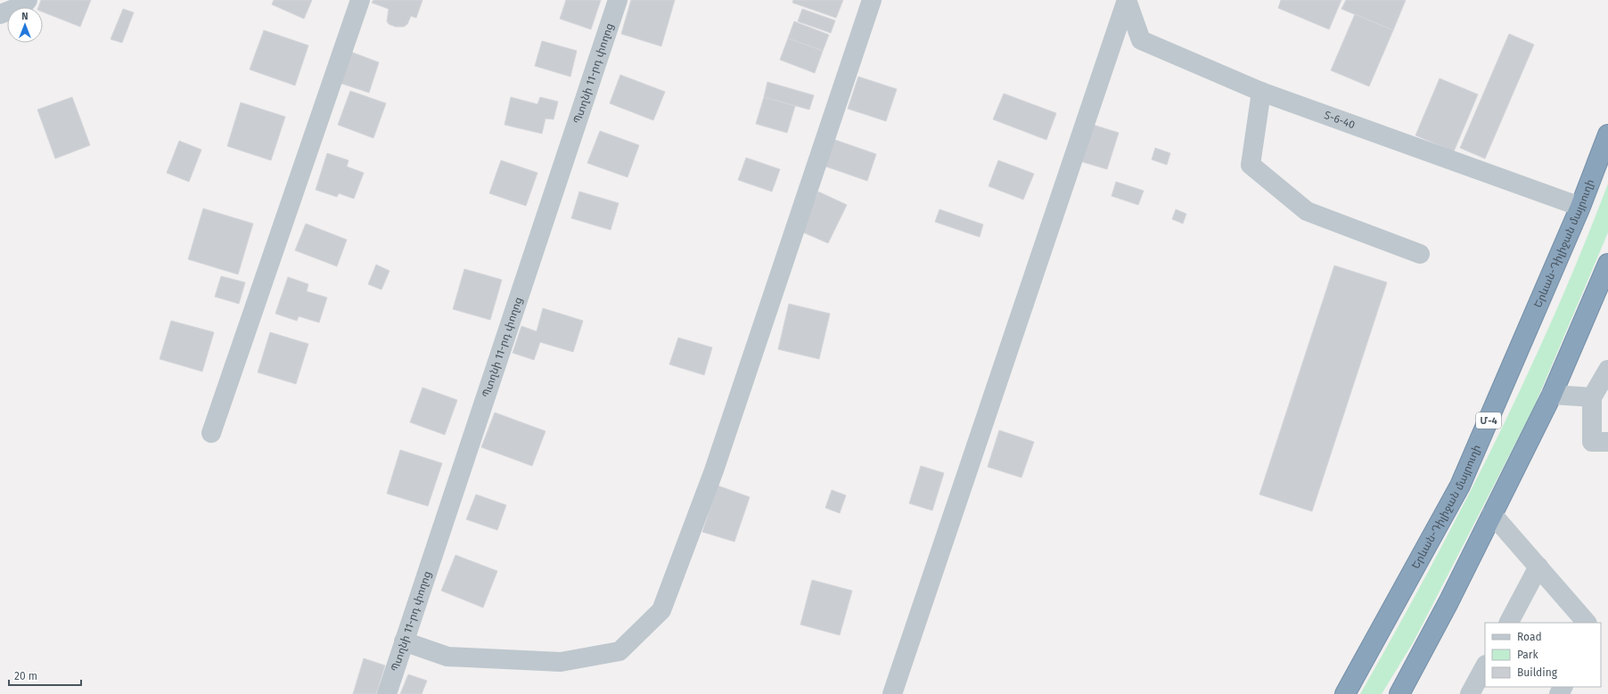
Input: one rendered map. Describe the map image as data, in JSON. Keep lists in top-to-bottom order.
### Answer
{
  "streets": {
    "highway": ["Երևան-Դիլիջան մայրուղի", "Մ-4"],
    "street": ["Պտղնի 11-րդ փողոց", "Տ-6-40"]
  },
  "crossings": [
    ["Տ-6-40", "Երևան-Դիլիջան մայրուղի"]
  ],
  "legend": ["Road", "Park", "Building"],
  "scale_bar": "20 m",
  "north": "top"
}
